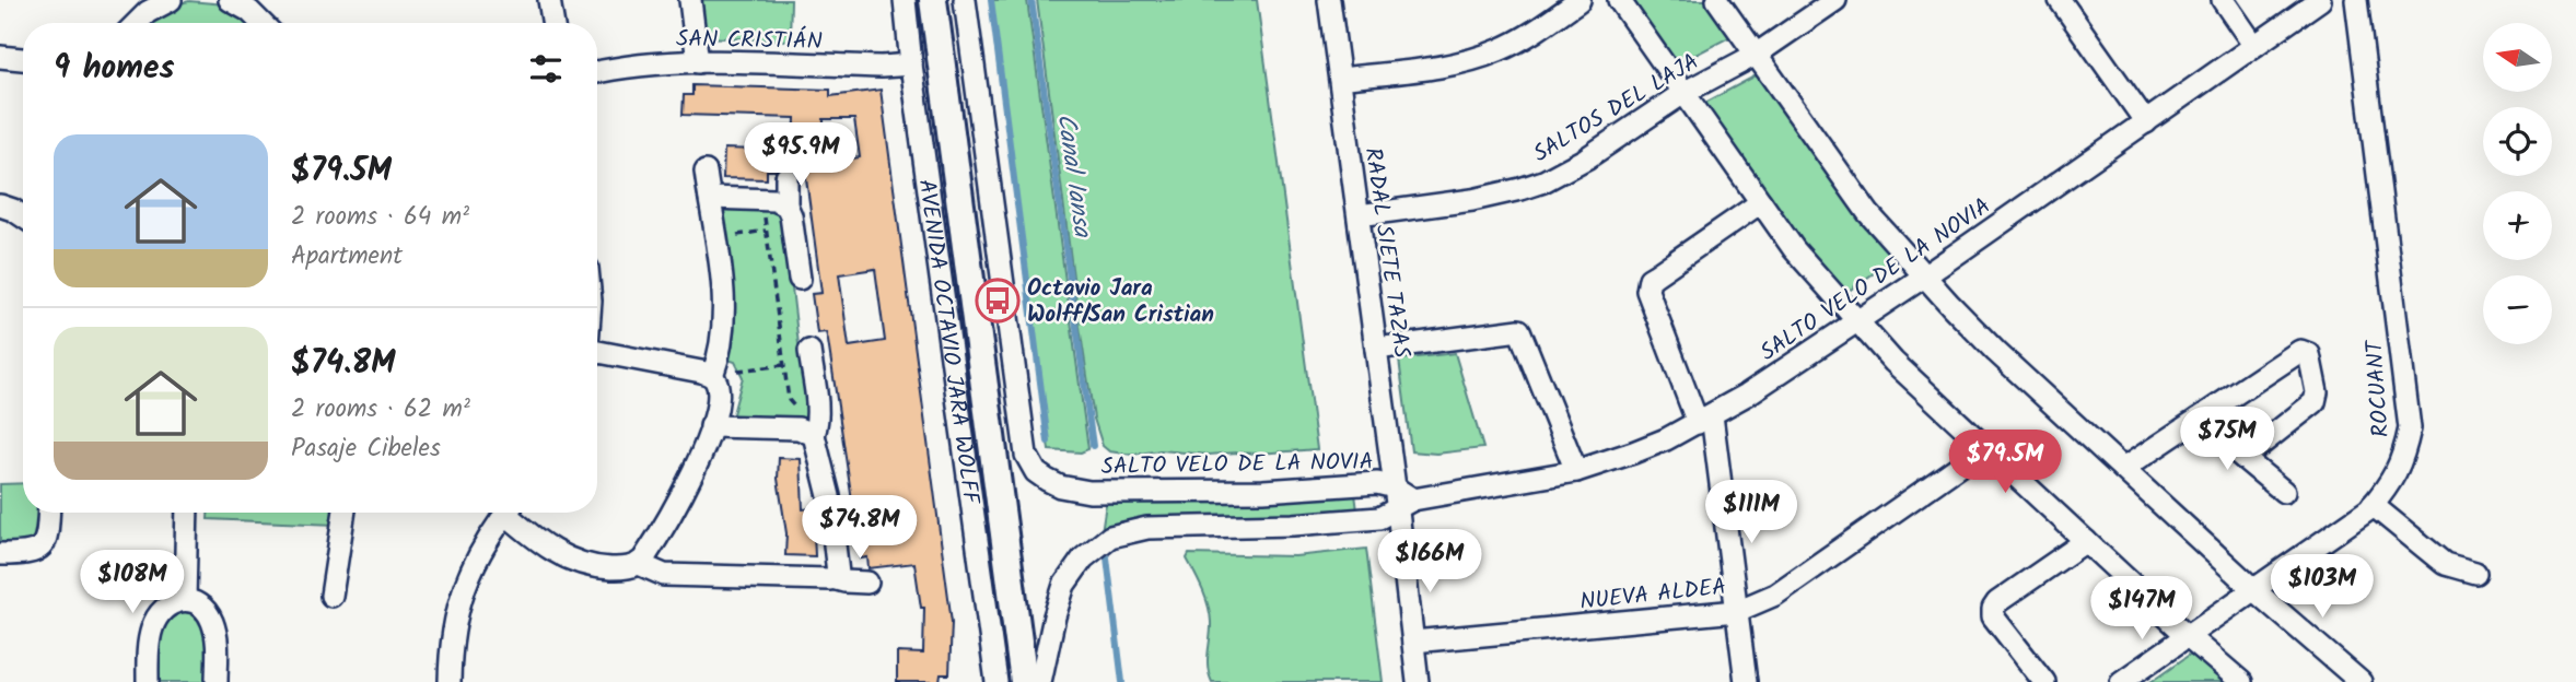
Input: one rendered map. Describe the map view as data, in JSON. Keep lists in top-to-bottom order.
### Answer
{
  "streets": {
    "main road": ["AVENIDA OCTAVIO JARA WOLFF"],
    "street": [
      "SAN CRISTIÁN",
      "SALTOS DEL LAJA",
      "RADAL SIETE TAZAS",
      "SALTO VELO DE LA NOVIA",
      "ROCUANT",
      "NUEVA ALDEA"
    ]
  },
  "crossings": [
    ["SAN CRISTIÁN", "AVENIDA OCTAVIO JARA WOLFF"],
    ["SALTOS DEL LAJA", "RADAL SIETE TAZAS"],
    ["RADAL SIETE TAZAS", "SALTO VELO DE LA NOVIA"]
  ],
  "water": ["Canal Iansa"],
  "places": {
    "bus stop": ["Octavio Jara Wolff/San Cristian"]
  },
  "north": "left",
  "page": {
    "map_buttons": ["+", "−"],
    "heading": "9 homes",
    "list": [
      {
        "name": "$79.5M",
        "note": "2 rooms · 64 m² · Apartment"
      },
      {
        "name": "$74.8M",
        "note": "2 rooms · 62 m² · Pasaje Cibeles"
      }
    ],
    "price": [
      "$95.9M",
      "$75M",
      "$79.5M",
      "$111M",
      "$74.8M",
      "$166M",
      "$108M",
      "$103M",
      "$147M"
    ]
  }
}
